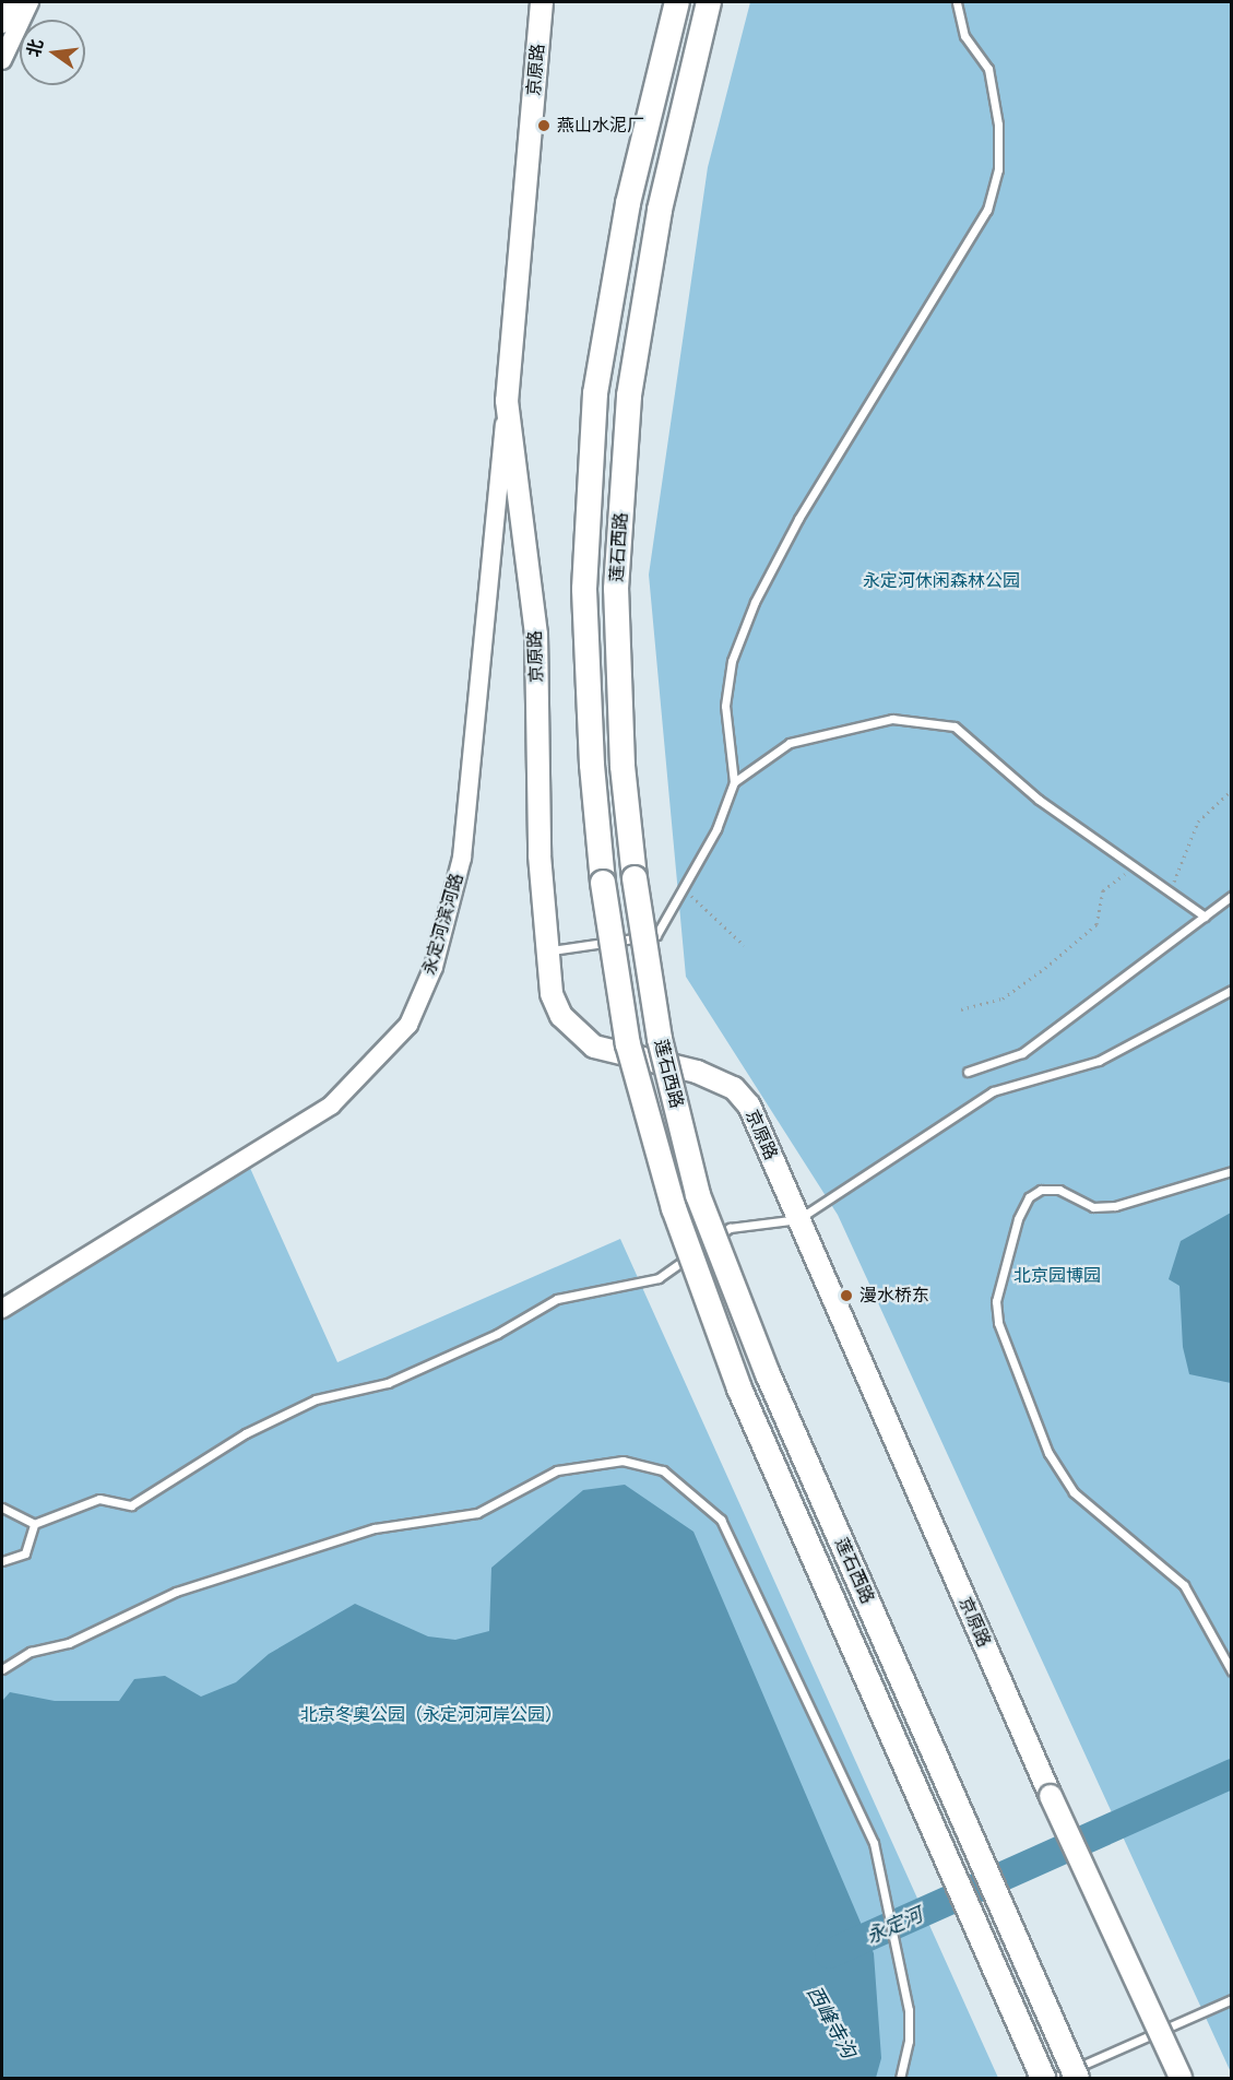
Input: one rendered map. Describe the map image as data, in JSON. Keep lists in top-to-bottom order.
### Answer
{
  "streets": {
    "highway": ["莲石西路"],
    "main road": ["京原路"],
    "street": ["永定河滨河路"]
  },
  "crossings": [
    ["京原路", "永定河滨河路"]
  ],
  "water": ["永定河", "西峰寺沟"],
  "parks": ["永定河休闲森林公园", "北京园博园", "北京冬奥公园（永定河河岸公园）"],
  "places": ["燕山水泥厂", "漫水桥东"],
  "north": "left"
}
